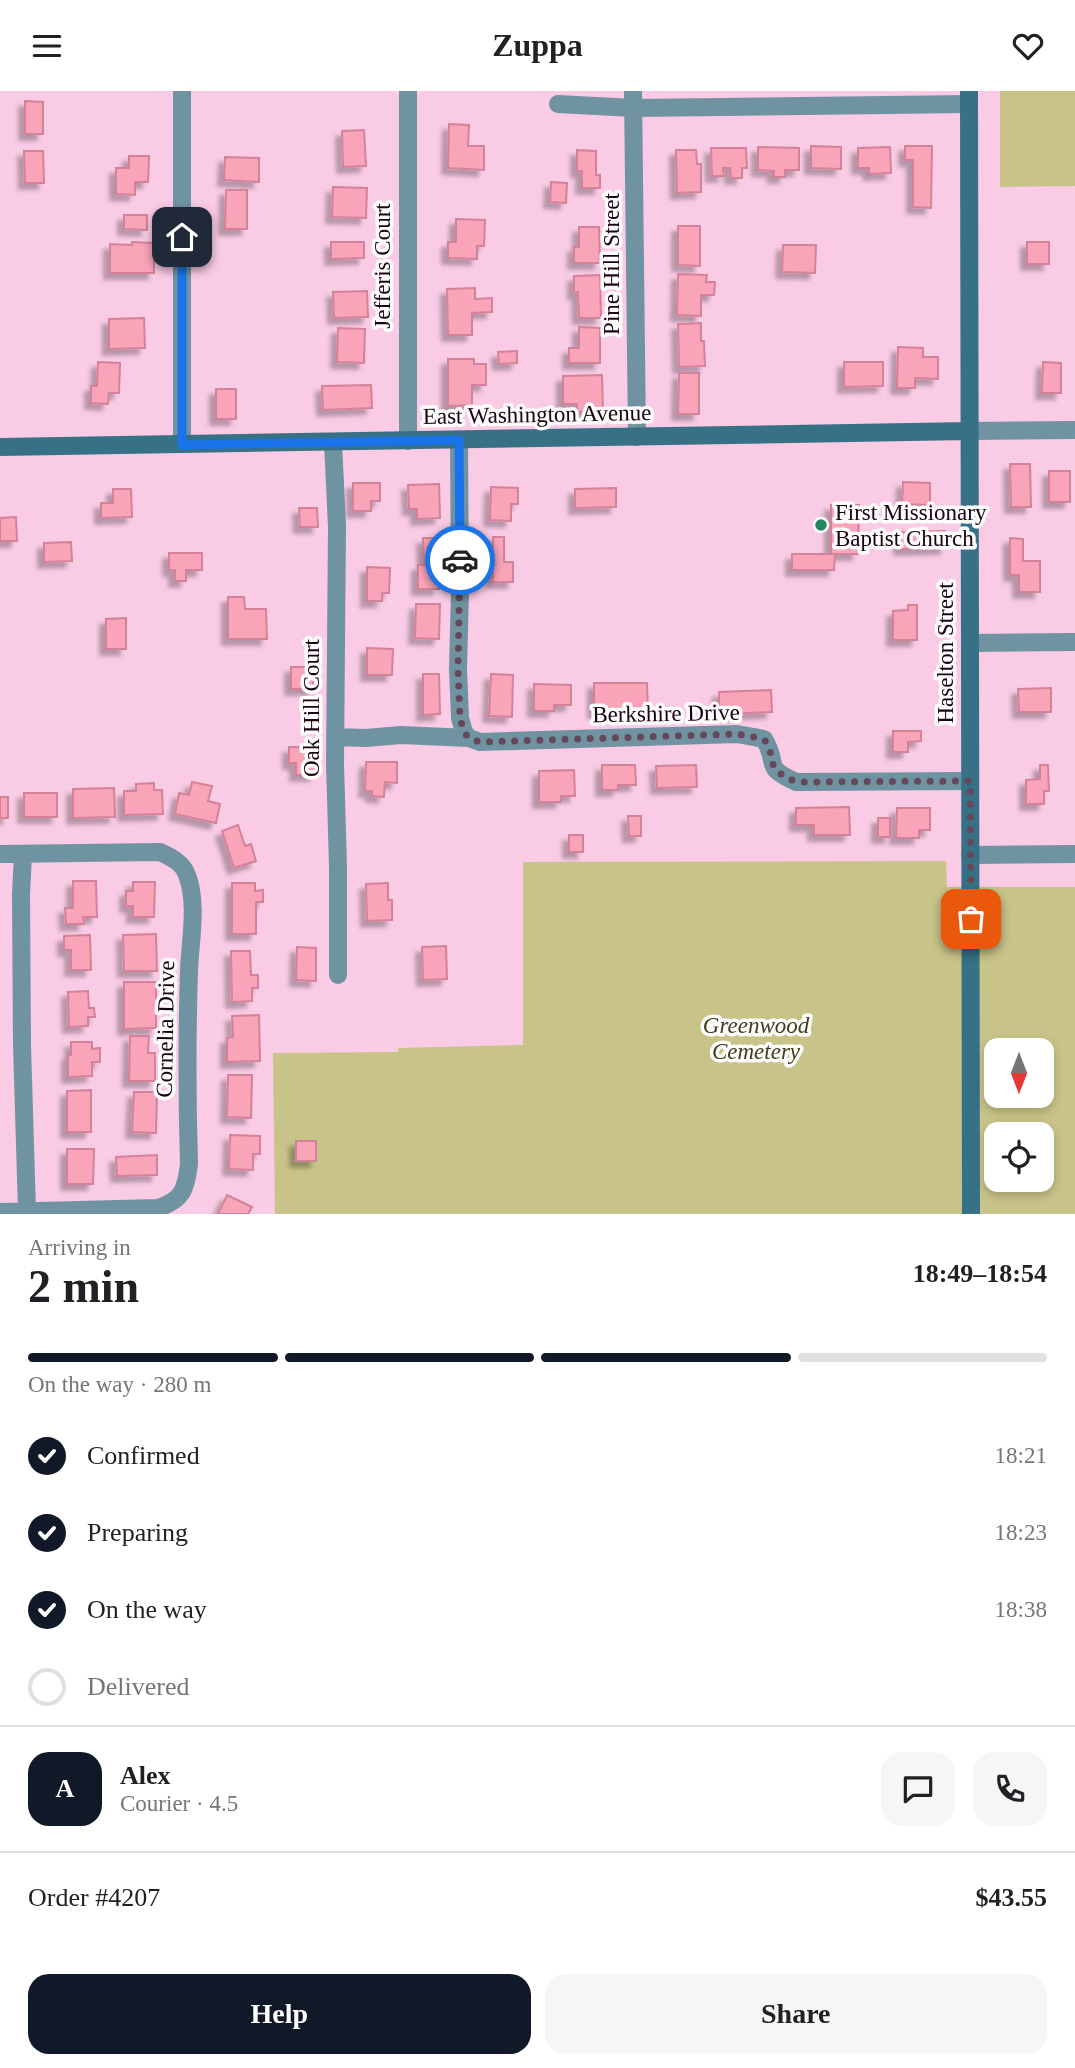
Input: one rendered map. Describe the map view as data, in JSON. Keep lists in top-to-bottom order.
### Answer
{
  "streets": {
    "street": [
      "Pine Hill Street",
      "Jefferis Court",
      "East Washington Avenue",
      "Haselton Street",
      "Oak Hill Court",
      "Berkshire Drive",
      "Cornelia Drive"
    ]
  },
  "crossings": [
    ["Pine Hill Street", "East Washington Avenue"],
    ["Jefferis Court", "East Washington Avenue"],
    ["East Washington Avenue", "Haselton Street"],
    ["East Washington Avenue", "Oak Hill Court"],
    ["Haselton Street", "Berkshire Drive"],
    ["Oak Hill Court", "Berkshire Drive"]
  ],
  "parks": ["Greenwood Cemetery"],
  "places": ["First Missionary Baptist Church"],
  "north": "bottom",
  "page": {
    "header": "Zuppa",
    "heading": ["2 min", "Arriving in", "18:49–18:54"],
    "panel": [
      "Alex",
      "Courier · 4.5",
      "Order #4207",
      "$43.55"
    ],
    "bar": "On the way · 280 m",
    "list": [
      ["Confirmed", "18:21"],
      ["Preparing", "18:23"],
      ["On the way", "18:38"],
      "Delivered"
    ],
    "round": "A",
    "buttons": ["Help", "Share"]
  }
}
